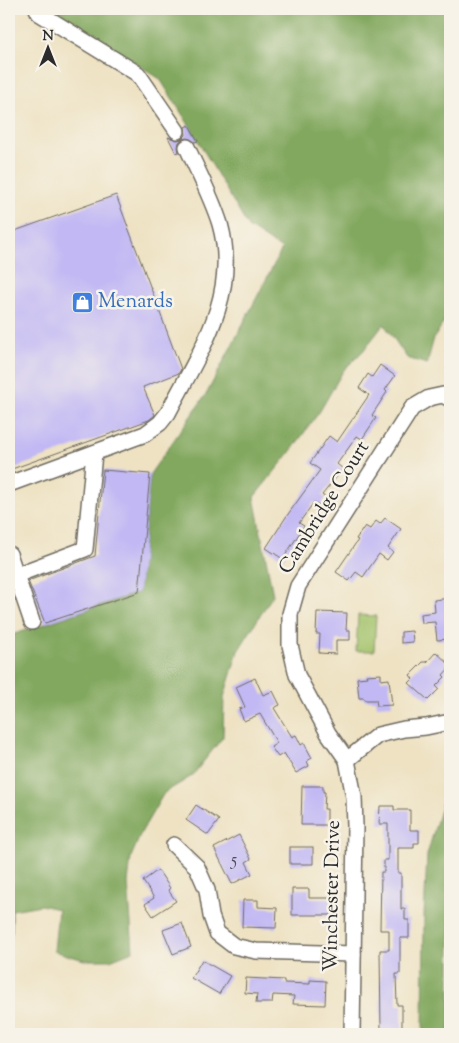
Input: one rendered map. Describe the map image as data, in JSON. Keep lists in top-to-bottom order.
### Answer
{
  "streets": {
    "street": ["Cambridge Court", "Winchester Drive"]
  },
  "crossings": [
    ["Cambridge Court", "Winchester Drive"]
  ],
  "places": {
    "shop": ["Menards"]
  },
  "house_numbers": ["5"],
  "north": "top"
}
